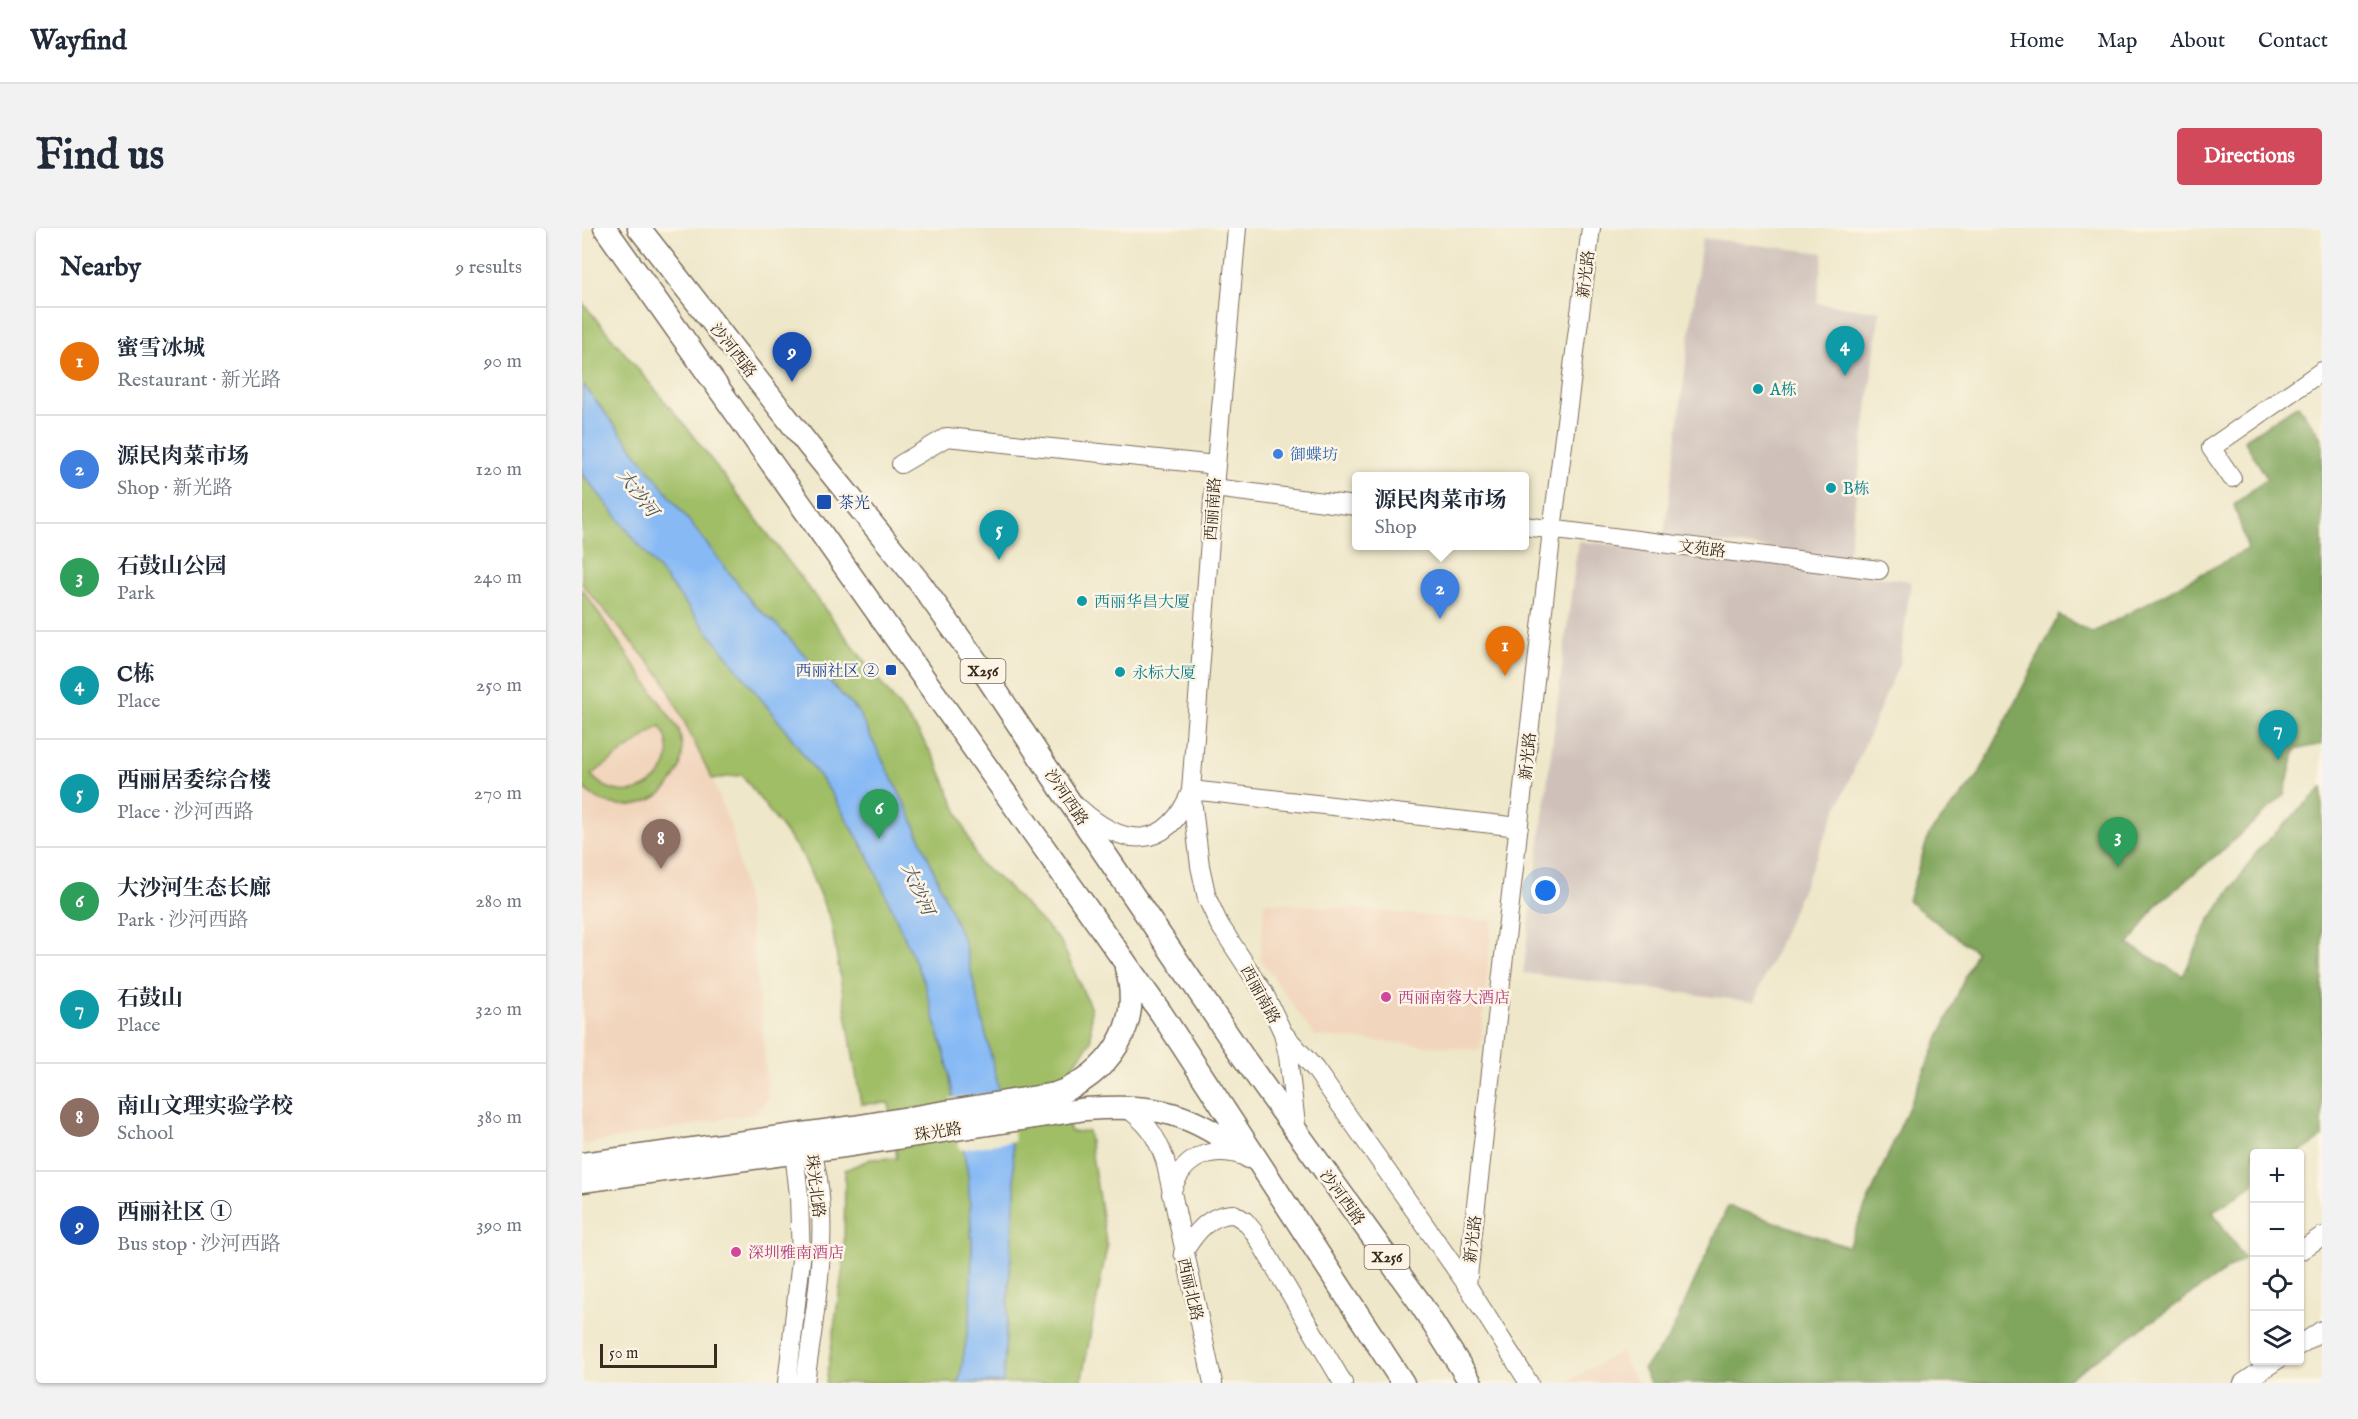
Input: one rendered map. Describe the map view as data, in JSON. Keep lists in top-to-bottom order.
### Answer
{
  "streets": {
    "main road": ["沙河西路", "X256", "珠光路"],
    "street": [
      "新光路",
      "西丽南路",
      "文苑路",
      "珠光北路",
      "西丽北路"
    ]
  },
  "crossings": [
    ["新光路", "文苑路"],
    ["沙河西路", "西丽南路"],
    ["沙河西路", "珠光路"],
    ["珠光路", "珠光北路"],
    ["珠光路", "西丽北路"]
  ],
  "water": ["大沙河"],
  "places": {
    "other": [
      "A栋",
      "御蝶坊",
      "B栋",
      "西丽华昌大厦",
      "永标大厦",
      "西丽南蓉大酒店",
      "深圳雅南酒店"
    ],
    "transit": ["茶光", "西丽社区 ②"]
  },
  "scale_bar": "50 m",
  "page": {
    "header": "Wayfind",
    "nav": [
      "Home",
      "Map",
      "About",
      "Contact"
    ],
    "buttons": "Directions",
    "title": "Find us",
    "heading": ["Nearby", "9 results"],
    "list": [
      {
        "mark": "1",
        "name": "蜜雪冰城",
        "note": "Restaurant · 新光路",
        "value": "90 m"
      },
      {
        "mark": "2",
        "name": "源民肉菜市场",
        "note": "Shop · 新光路",
        "value": "120 m"
      },
      {
        "mark": "3",
        "name": "石鼓山公园",
        "note": "Park",
        "value": "240 m"
      },
      {
        "mark": "4",
        "name": "C栋",
        "note": "Place",
        "value": "250 m"
      },
      {
        "mark": "5",
        "name": "西丽居委综合楼",
        "note": "Place · 沙河西路",
        "value": "270 m"
      },
      {
        "mark": "6",
        "name": "大沙河生态长廊",
        "note": "Park · 沙河西路",
        "value": "280 m"
      },
      {
        "mark": "7",
        "name": "石鼓山",
        "note": "Place",
        "value": "320 m"
      },
      {
        "mark": "8",
        "name": "南山文理实验学校",
        "note": "School",
        "value": "380 m"
      },
      {
        "mark": "9",
        "name": "西丽社区 ①",
        "note": "Bus stop · 沙河西路",
        "value": "390 m"
      }
    ],
    "pins": [
      "4",
      "9",
      "5",
      "2",
      "1",
      "7",
      "6",
      "3",
      "8"
    ],
    "popup": ["源民肉菜市场", "Shop"],
    "map_buttons": ["+", "−"],
    "scale": "50 m"
  }
}
